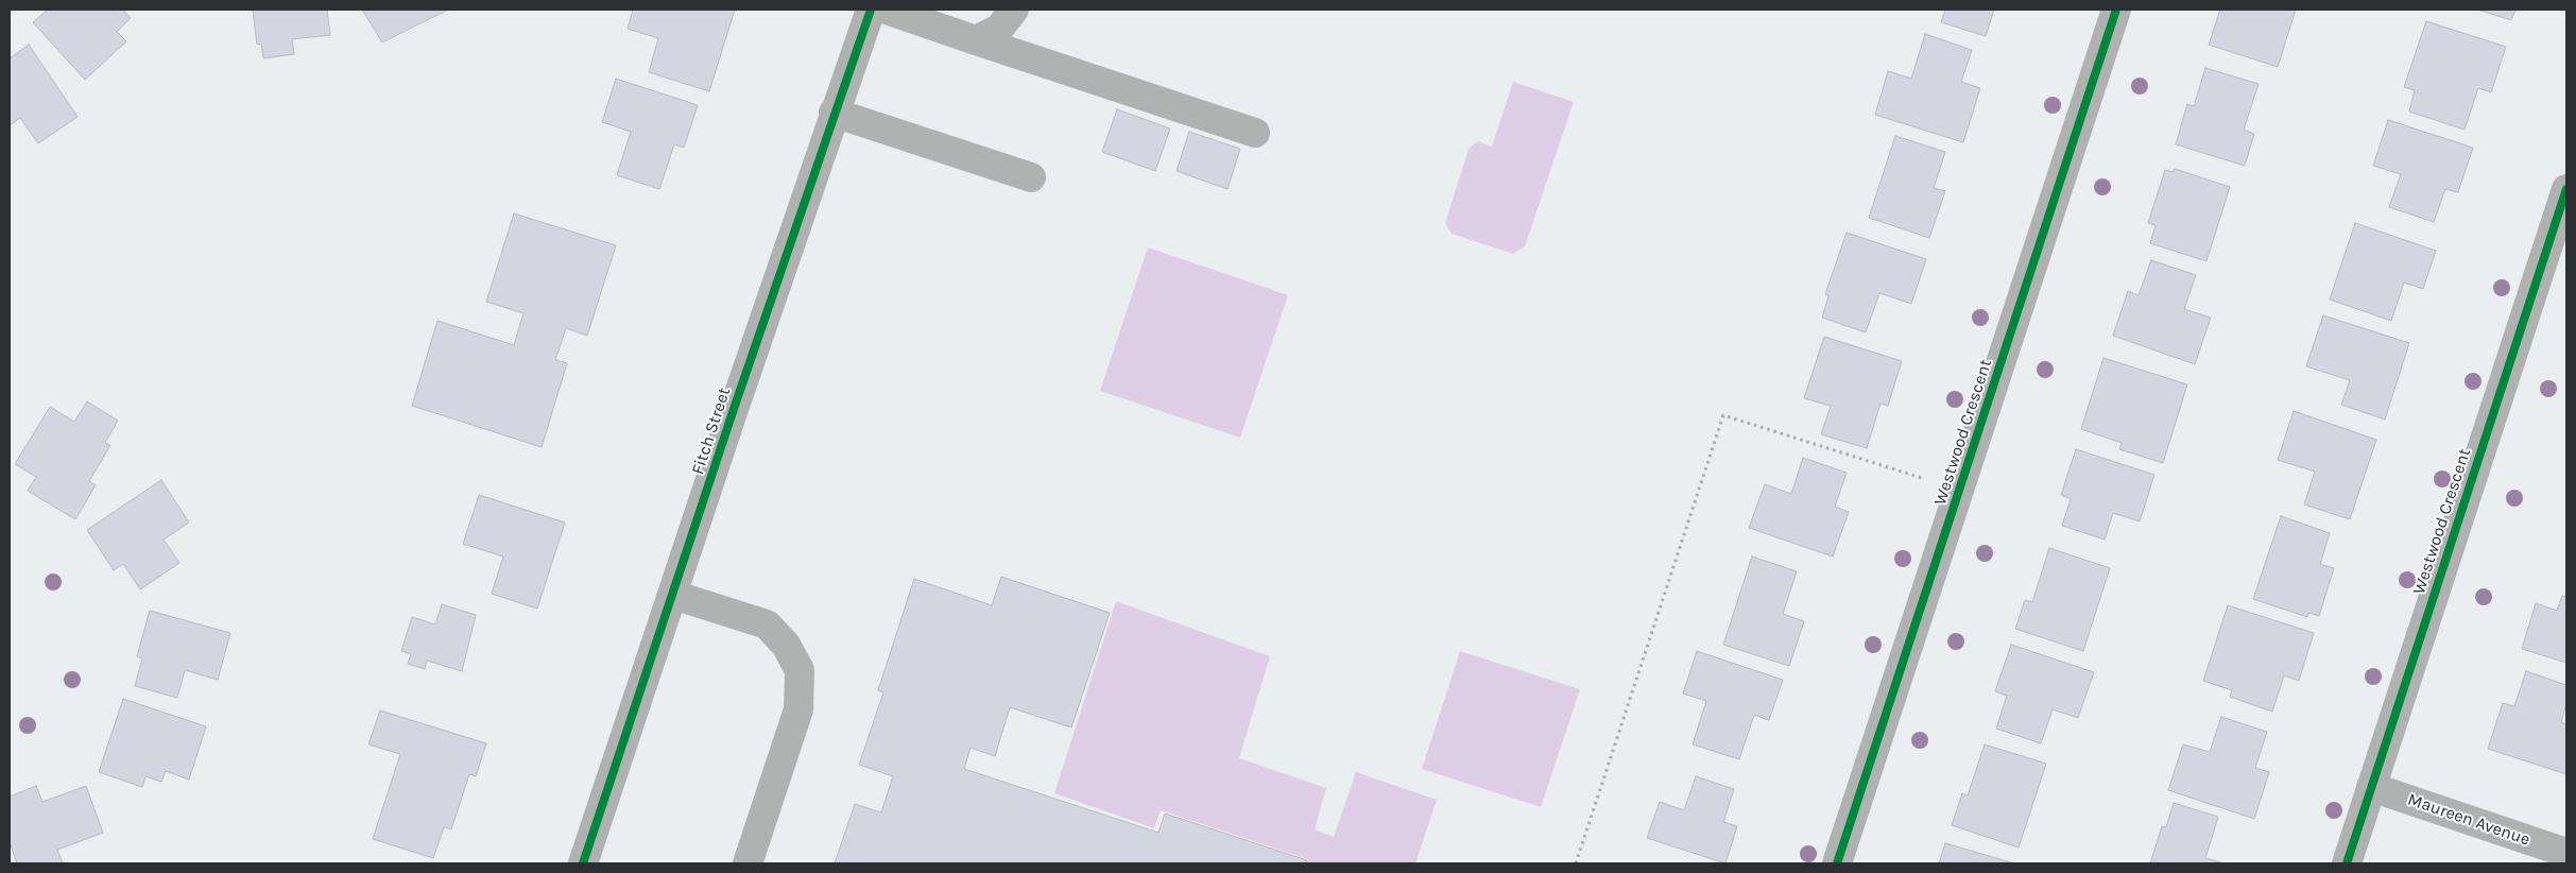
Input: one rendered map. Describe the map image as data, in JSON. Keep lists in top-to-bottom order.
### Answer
{
  "streets": {
    "street": ["Fitch Street", "Westwood Crescent", "Maureen Avenue"]
  },
  "crossings": [
    ["Westwood Crescent", "Maureen Avenue"]
  ]
}
